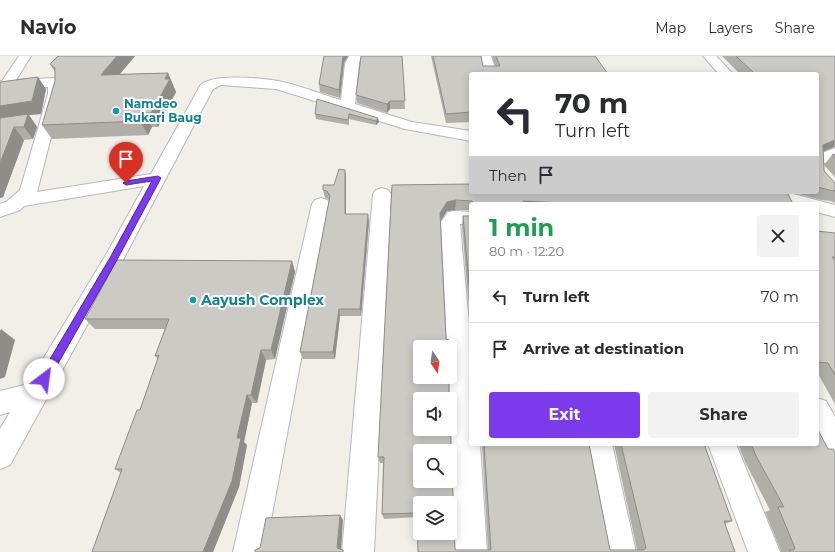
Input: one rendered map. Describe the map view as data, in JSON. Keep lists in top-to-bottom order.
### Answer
{
  "places": ["Namdeo Rukari Baug", "Aayush Complex"],
  "north": "bottom",
  "page": {
    "header": "Navio",
    "nav": ["Map", "Layers", "Share"],
    "turn": ["70 m", "Turn left"],
    "then": "Then",
    "heading": ["1 min", "80 m · 12:20"],
    "list": [
      {
        "name": "Turn left",
        "value": "70 m"
      },
      {
        "name": "Arrive at destination",
        "value": "10 m"
      }
    ],
    "buttons": ["Exit", "Share"]
  }
}
